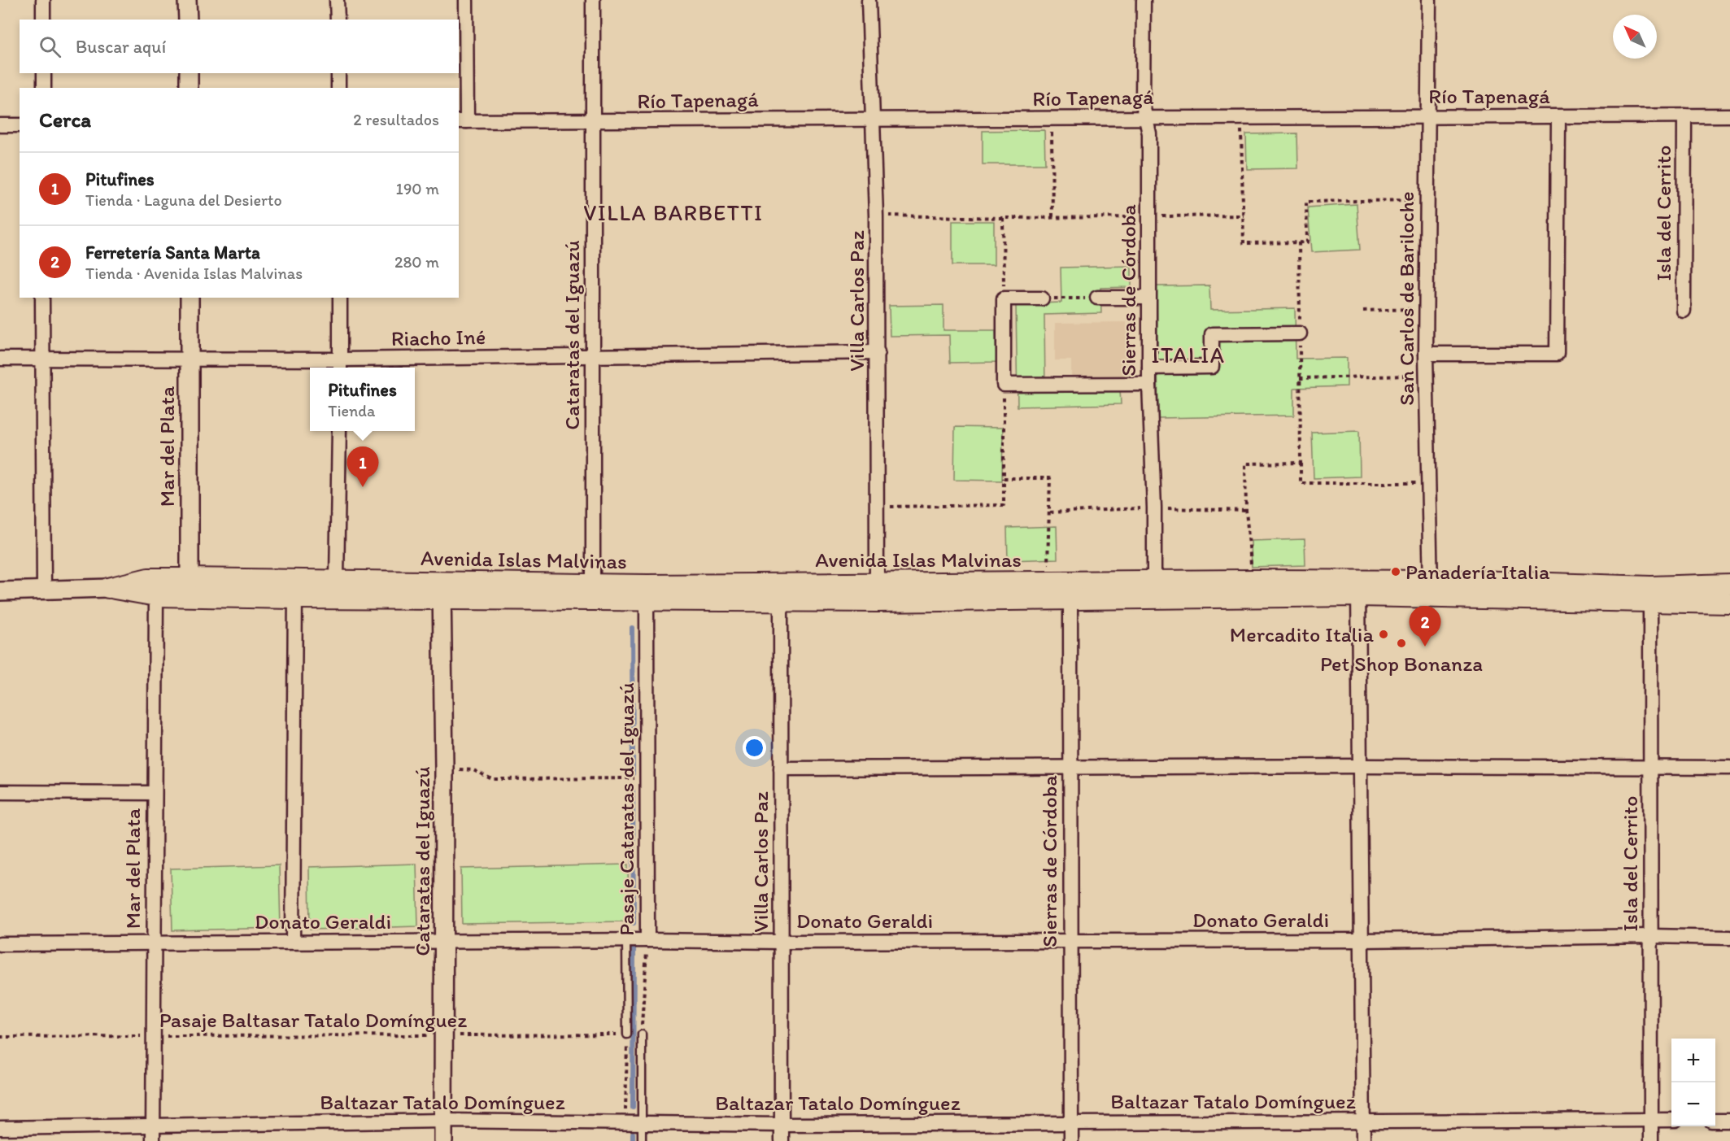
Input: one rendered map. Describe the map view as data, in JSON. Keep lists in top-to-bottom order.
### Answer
{
  "streets": {
    "main road": ["Avenida Islas Malvinas"],
    "street": [
      "Río Tapenagá",
      "Isla del Cerrito",
      "Sierras de Córdoba",
      "San Carlos de Bariloche",
      "Villa Carlos Paz",
      "Cataratas del Iguazú",
      "Riacho Iné",
      "Mar del Plata",
      "Pasaje Cataratas del Iguazú",
      "Donato Geraldi",
      "Baltazar Tatalo Domínguez"
    ],
    "path": ["Pasaje Baltasar Tatalo Domínguez"]
  },
  "crossings": [
    ["Río Tapenagá", "Isla del Cerrito"],
    ["Río Tapenagá", "Sierras de Córdoba"],
    ["Río Tapenagá", "San Carlos de Bariloche"],
    ["Río Tapenagá", "Villa Carlos Paz"],
    ["Río Tapenagá", "Cataratas del Iguazú"],
    ["Isla del Cerrito", "Avenida Islas Malvinas"],
    ["Isla del Cerrito", "Donato Geraldi"],
    ["Isla del Cerrito", "Baltazar Tatalo Domínguez"],
    ["Sierras de Córdoba", "Avenida Islas Malvinas"],
    ["Sierras de Córdoba", "Donato Geraldi"],
    ["Sierras de Córdoba", "Baltazar Tatalo Domínguez"],
    ["San Carlos de Bariloche", "Avenida Islas Malvinas"],
    ["Villa Carlos Paz", "Riacho Iné"],
    ["Villa Carlos Paz", "Avenida Islas Malvinas"],
    ["Villa Carlos Paz", "Donato Geraldi"],
    ["Villa Carlos Paz", "Baltazar Tatalo Domínguez"],
    ["Cataratas del Iguazú", "Riacho Iné"],
    ["Cataratas del Iguazú", "Avenida Islas Malvinas"],
    ["Cataratas del Iguazú", "Donato Geraldi"],
    ["Cataratas del Iguazú", "Pasaje Baltasar Tatalo Domínguez"],
    ["Cataratas del Iguazú", "Baltazar Tatalo Domínguez"],
    ["Riacho Iné", "Mar del Plata"],
    ["Mar del Plata", "Avenida Islas Malvinas"],
    ["Mar del Plata", "Donato Geraldi"],
    ["Mar del Plata", "Pasaje Baltasar Tatalo Domínguez"],
    ["Mar del Plata", "Baltazar Tatalo Domínguez"],
    ["Avenida Islas Malvinas", "Pasaje Cataratas del Iguazú"],
    ["Pasaje Cataratas del Iguazú", "Donato Geraldi"]
  ],
  "districts": ["VILLA BARBETTI", "ITALIA"],
  "places": ["Panadería Italia", "Mercadito Italia", "Pet Shop Bonanza"],
  "north": "top left",
  "page": {
    "search": "Buscar aquí",
    "heading": ["Cerca", "2 resultados"],
    "list": [
      {
        "mark": "1",
        "name": "Pitufines",
        "note": "Tienda · Laguna del Desierto",
        "value": "190 m"
      },
      {
        "mark": "2",
        "name": "Ferretería Santa Marta",
        "note": "Tienda · Avenida Islas Malvinas",
        "value": "280 m"
      }
    ],
    "popup": ["Pitufines", "Tienda"],
    "pins": ["1", "2"],
    "map_buttons": ["+", "−"]
  }
}
